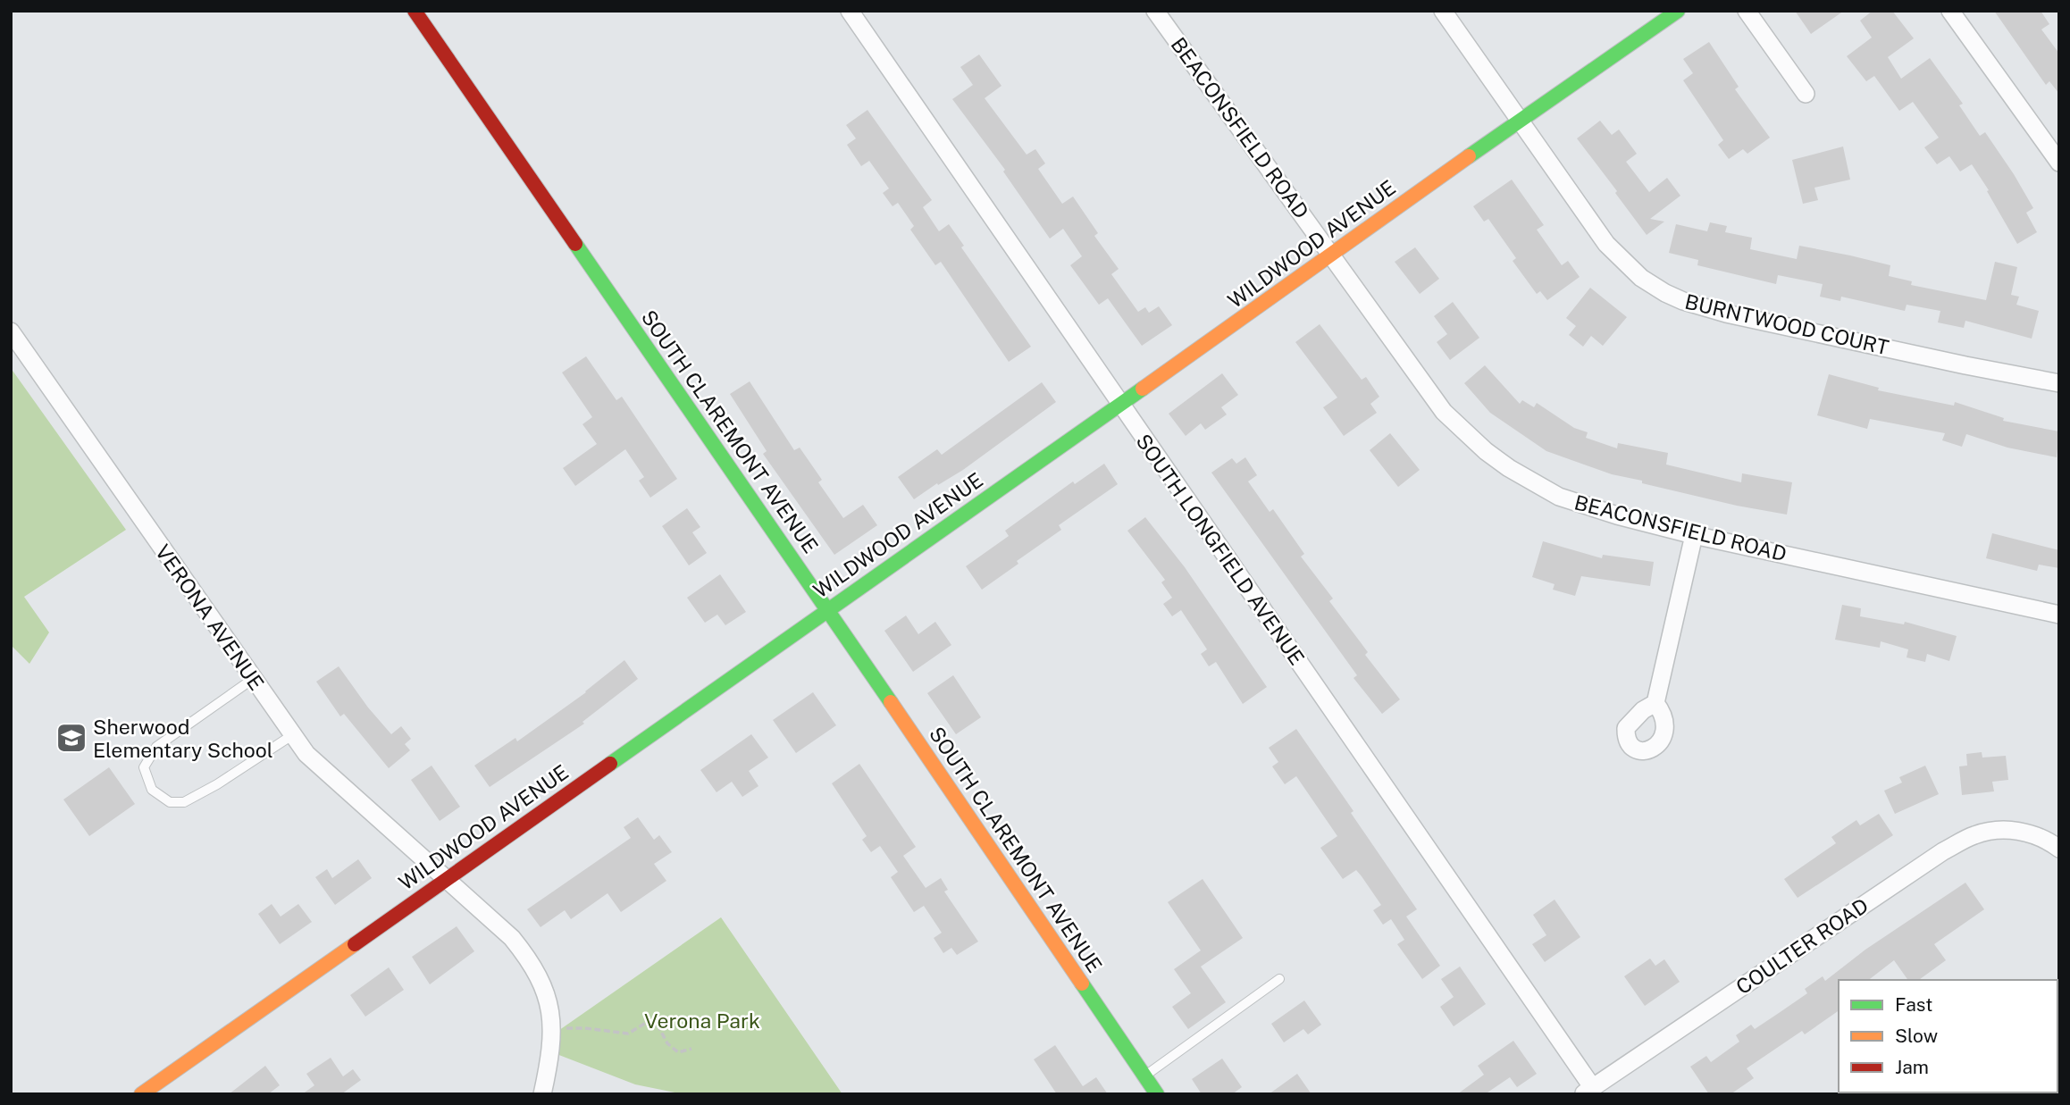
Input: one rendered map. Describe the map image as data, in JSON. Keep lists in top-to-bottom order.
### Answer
{
  "streets": {
    "street": [
      "BEACONSFIELD ROAD",
      "WILDWOOD AVENUE",
      "BURNTWOOD COURT",
      "SOUTH CLAREMONT AVENUE",
      "SOUTH LONGFIELD AVENUE",
      "VERONA AVENUE",
      "COULTER ROAD"
    ]
  },
  "crossings": [
    ["BEACONSFIELD ROAD", "WILDWOOD AVENUE"],
    ["WILDWOOD AVENUE", "BURNTWOOD COURT"],
    ["WILDWOOD AVENUE", "SOUTH CLAREMONT AVENUE"],
    ["WILDWOOD AVENUE", "SOUTH LONGFIELD AVENUE"],
    ["WILDWOOD AVENUE", "VERONA AVENUE"],
    ["SOUTH LONGFIELD AVENUE", "COULTER ROAD"]
  ],
  "parks": ["Verona Park"],
  "places": {
    "school or university": ["Sherwood Elementary School"]
  },
  "legend": ["Fast", "Slow", "Jam"]
}
